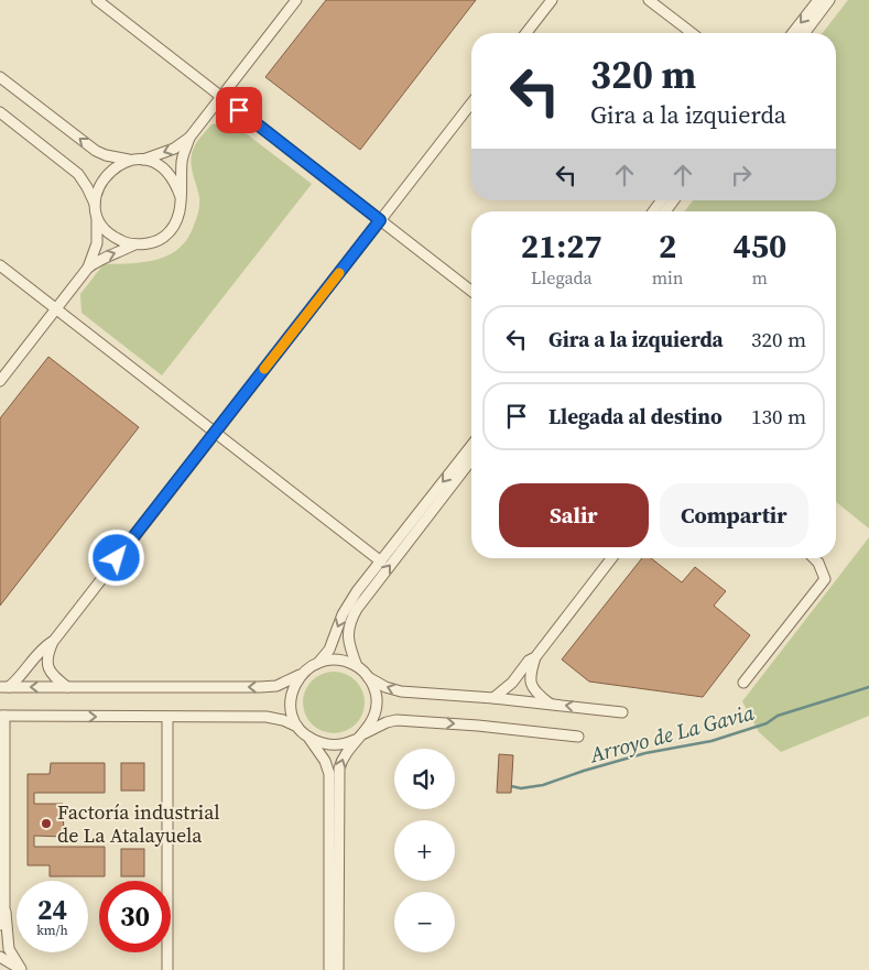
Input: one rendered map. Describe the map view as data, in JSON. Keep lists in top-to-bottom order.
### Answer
{
  "water": ["Arroyo de La Gavia"],
  "places": ["Factoría industrial de La Atalayuela"],
  "page": {
    "turn": ["320 m", "Gira a la izquierda"],
    "eta": [
      "21:27",
      "Llegada",
      "2",
      "min",
      "450",
      "m"
    ],
    "list": [
      {
        "name": "Gira a la izquierda",
        "value": "320 m"
      },
      {
        "name": "Llegada al destino",
        "value": "130 m"
      }
    ],
    "buttons": ["Salir", "Compartir"],
    "map_buttons": ["+", "−"],
    "speed": "24 km/h",
    "limit": "30"
  }
}
